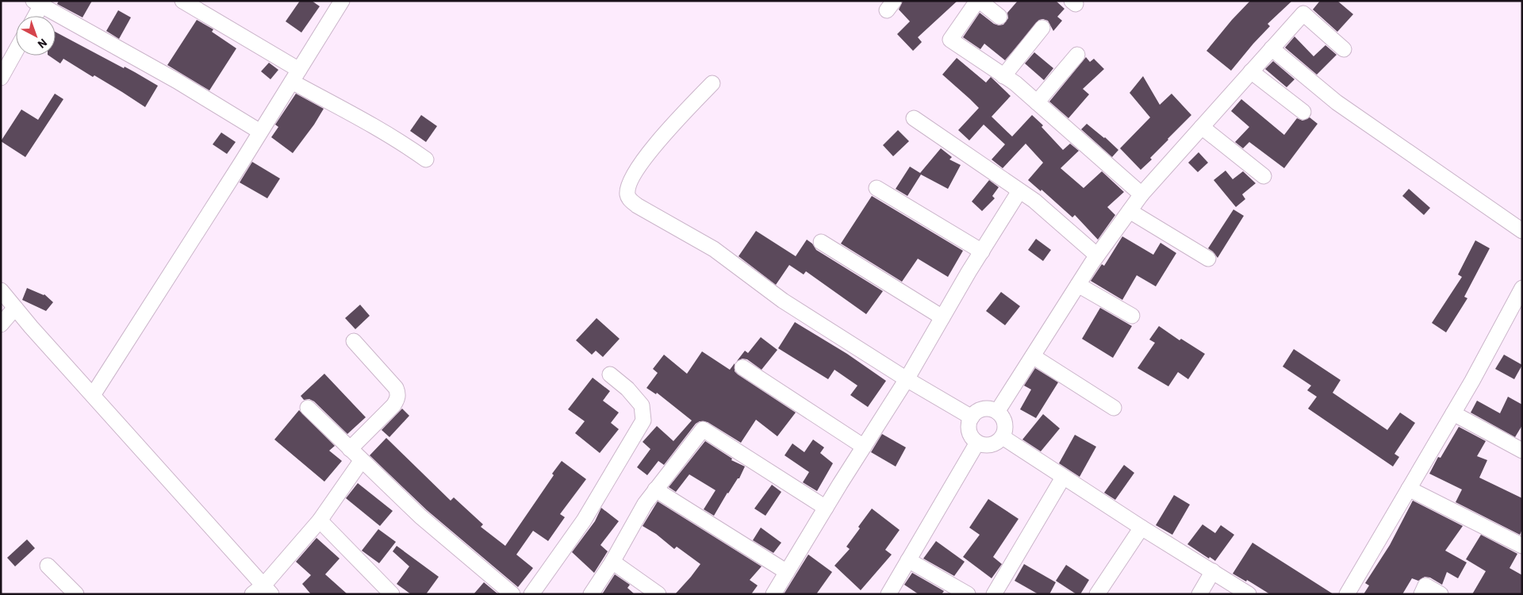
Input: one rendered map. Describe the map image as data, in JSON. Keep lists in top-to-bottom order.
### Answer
{
  "north": "bottom right"
}
